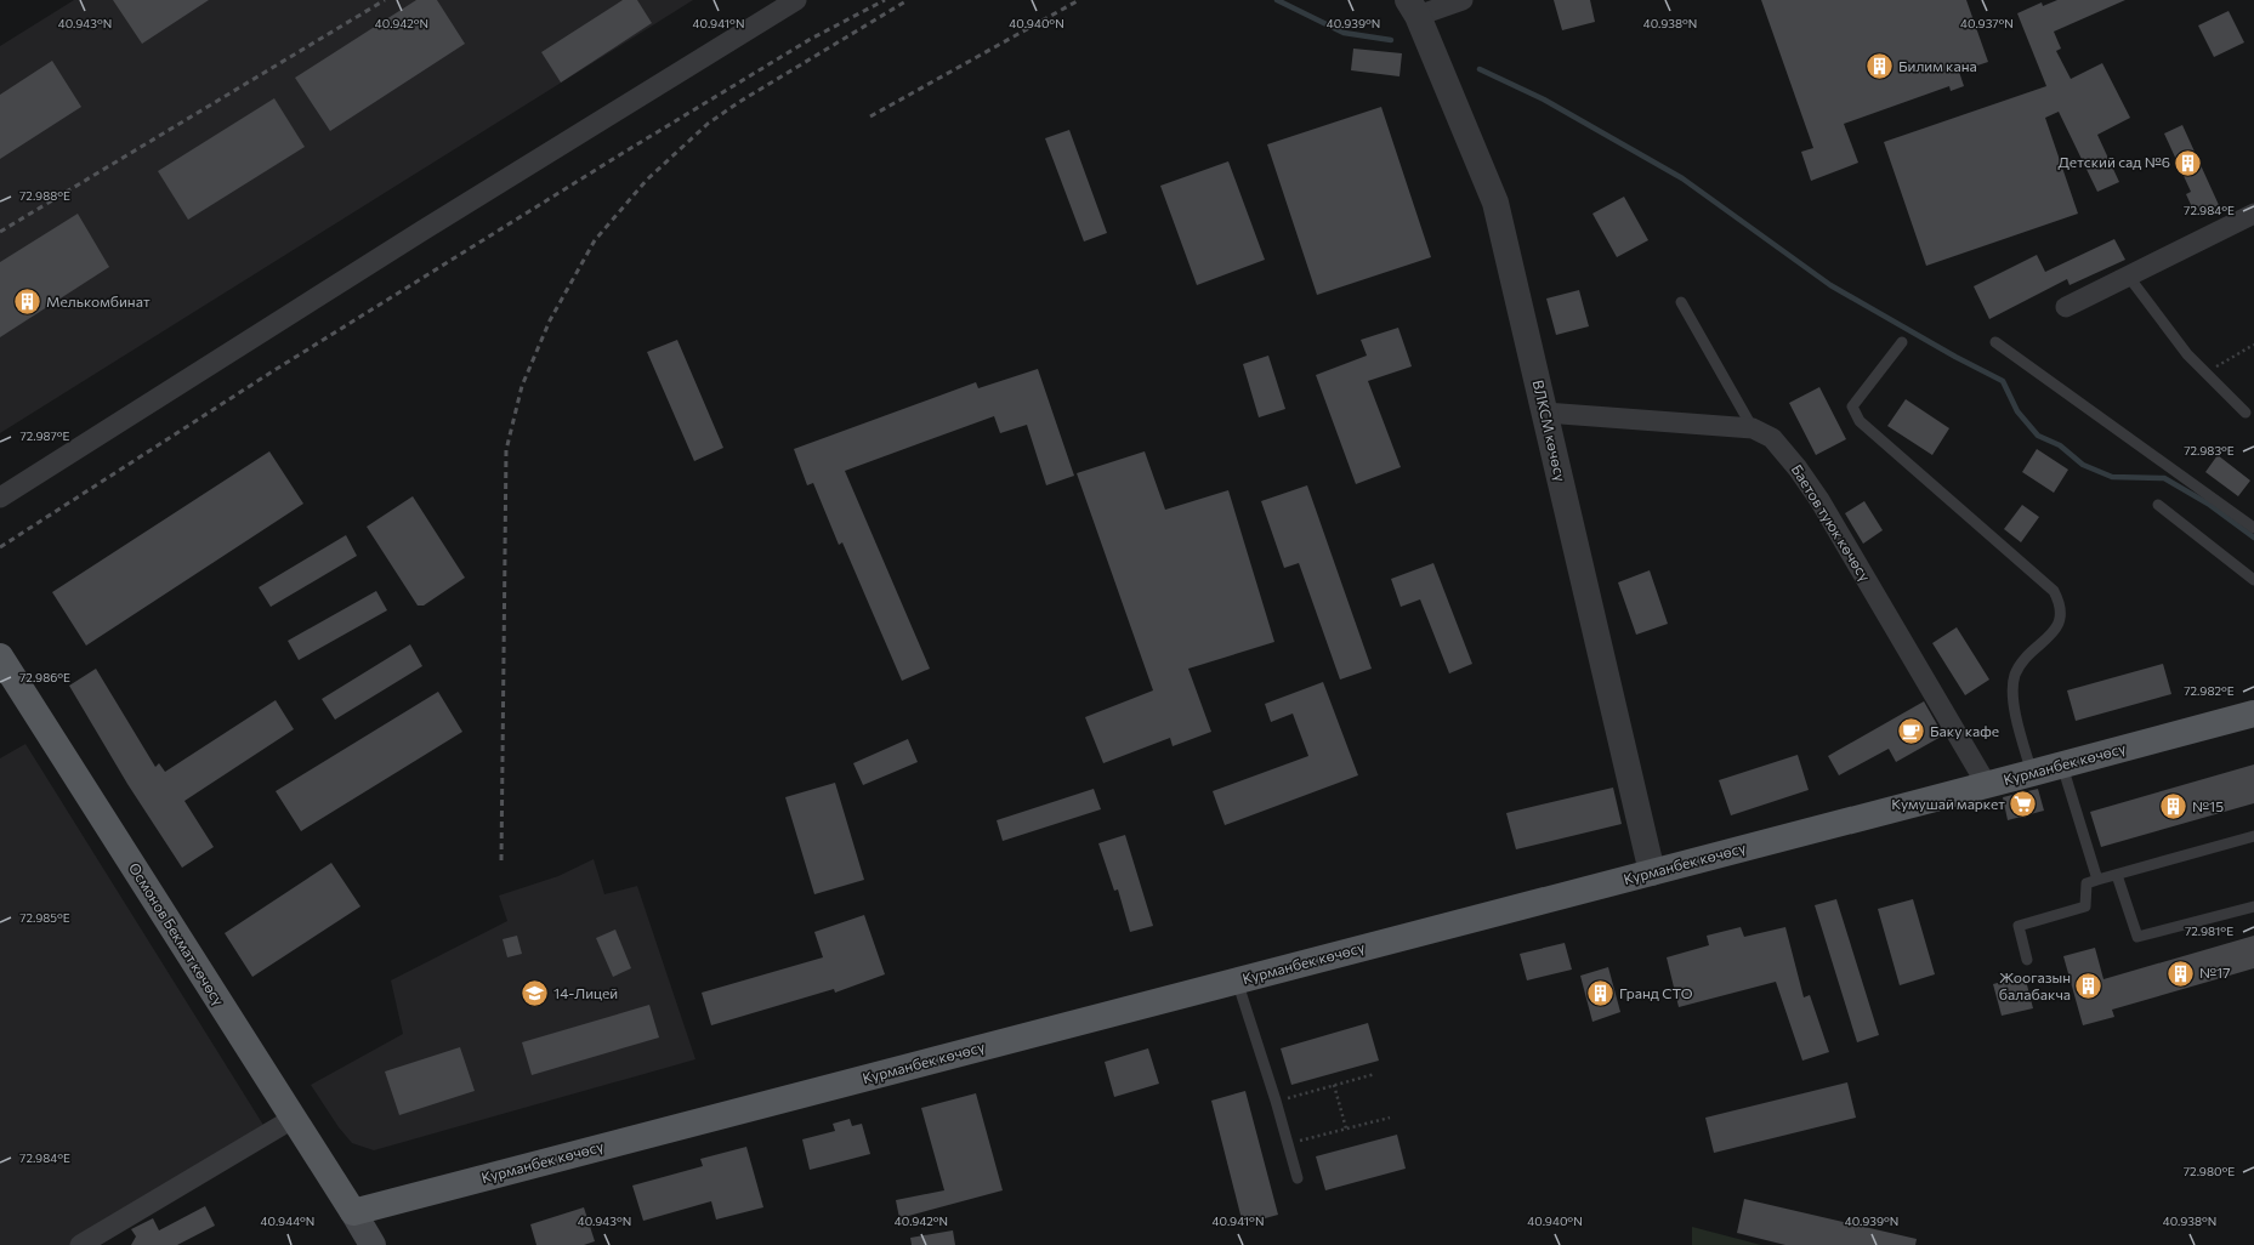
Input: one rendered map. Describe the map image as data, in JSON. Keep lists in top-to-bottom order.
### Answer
{
  "streets": {
    "main road": ["Курманбек көчөсү", "Осмонов Бекмат көчөсү"],
    "street": ["ВЛКСМ көчөсү", "Баетов туюк көчөсү"]
  },
  "crossings": [
    ["ВЛКСМ көчөсү", "Баетов туюк көчөсү"],
    ["ВЛКСМ көчөсү", "Курманбек көчөсү"],
    ["Баетов туюк көчөсү", "Курманбек көчөсү"],
    ["Курманбек көчөсү", "Осмонов Бекмат көчөсү"]
  ],
  "places": {
    "building": [
      "Билим кана",
      "Детский сад №6",
      "Мелькомбинат",
      "№15",
      "№17",
      "Жоогазын балабакча",
      "Гранд СТО"
    ],
    "cafe": ["Баку кафе"],
    "supermarket": ["Кумушай маркет"],
    "school or university": ["14-Лицей"]
  },
  "coordinates": [
    "40.943°N",
    "40.942°N",
    "40.941°N",
    "40.940°N",
    "40.939°N",
    "40.938°N",
    "40.937°N",
    "72.988°E",
    "72.984°E",
    "72.987°E",
    "72.983°E",
    "72.986°E",
    "72.982°E",
    "72.985°E",
    "72.981°E",
    "72.980°E",
    "40.944°N"
  ]
}
